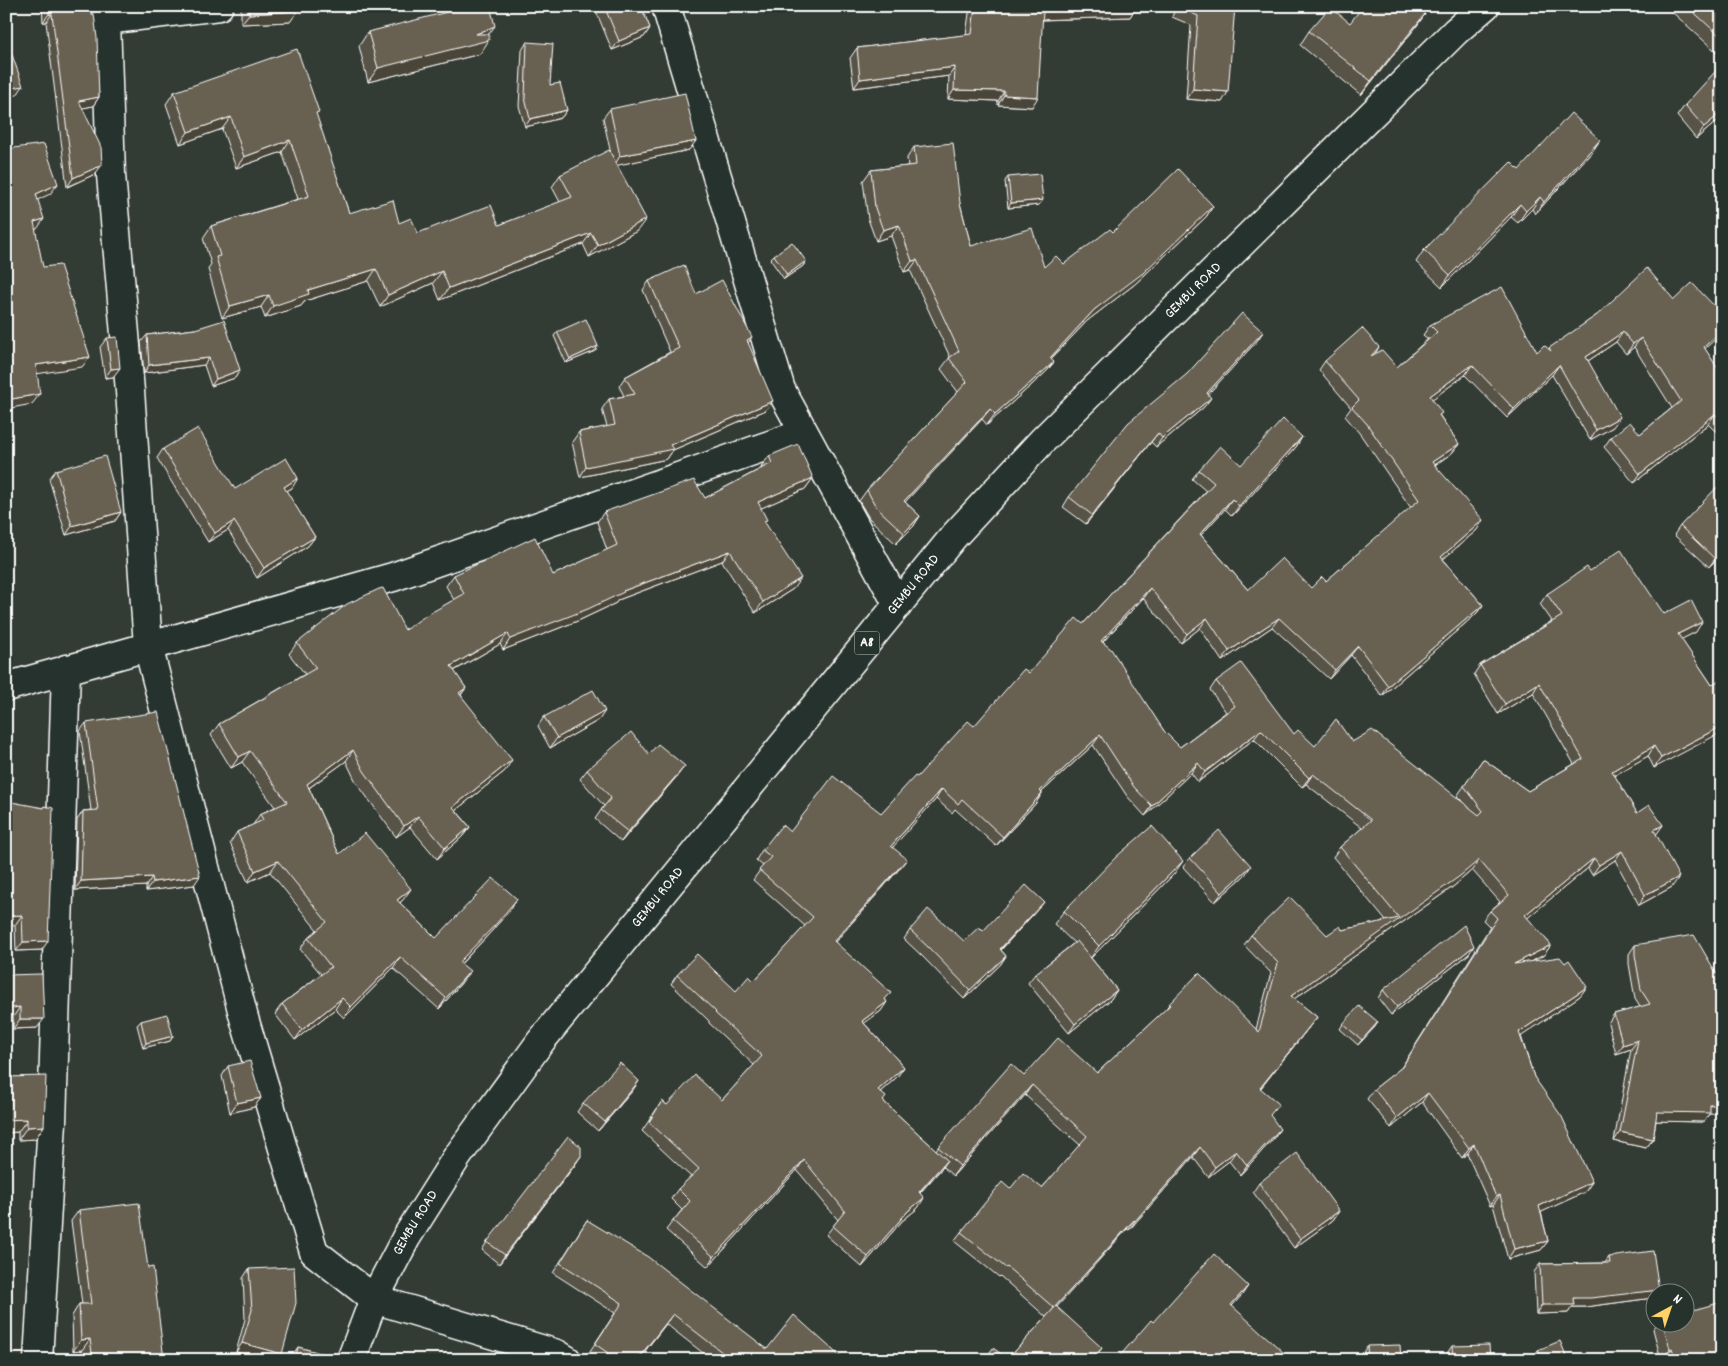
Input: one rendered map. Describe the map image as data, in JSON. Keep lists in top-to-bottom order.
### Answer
{
  "streets": {
    "street": ["GEMBU ROAD", "A8"]
  },
  "north": "top right"
}
